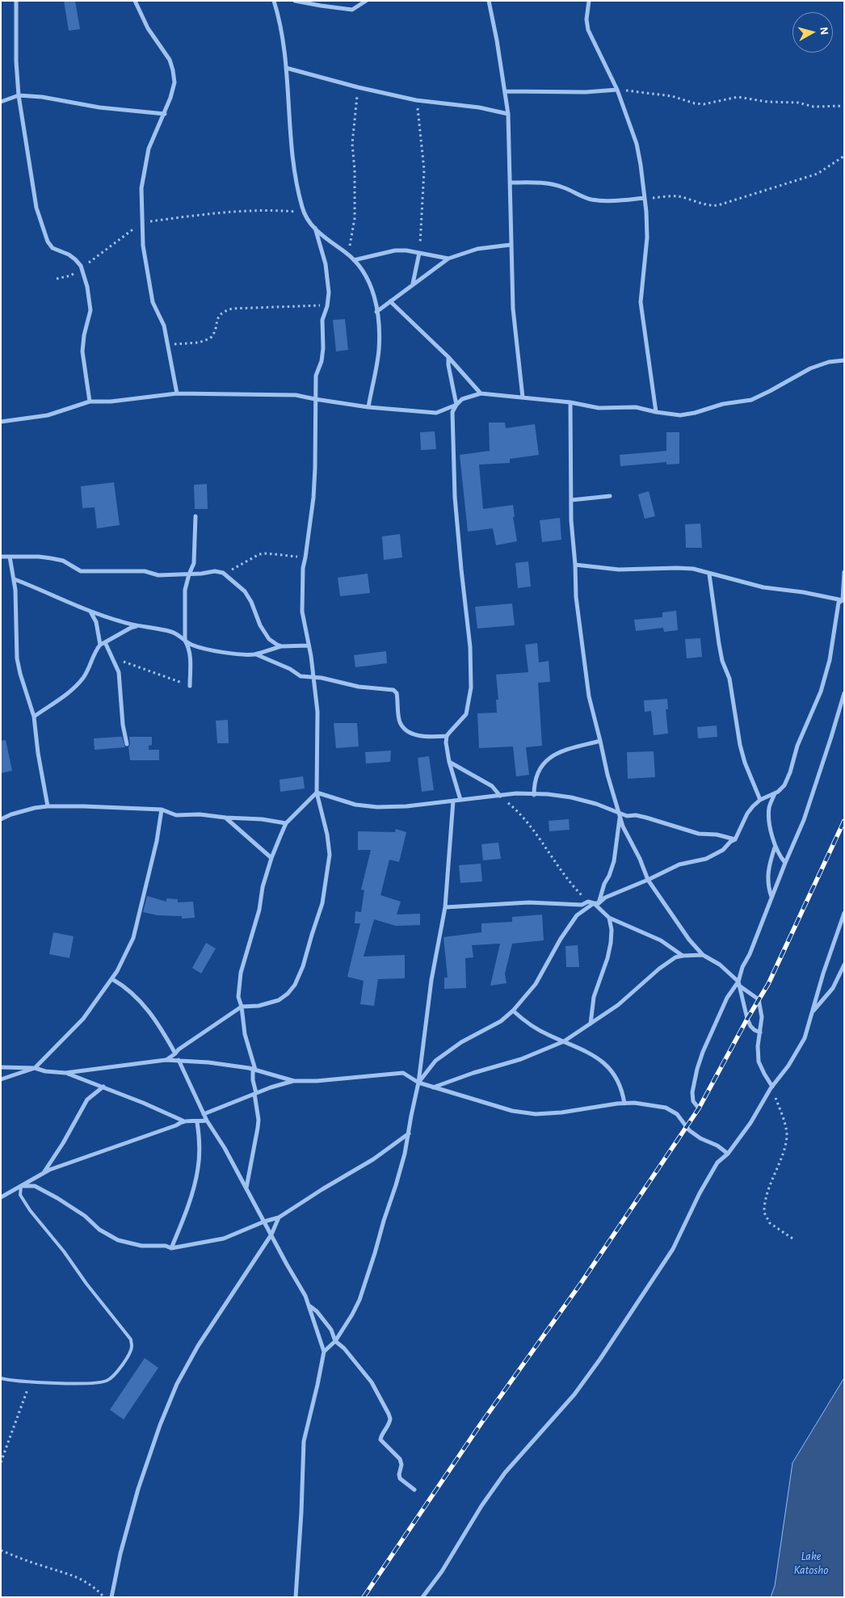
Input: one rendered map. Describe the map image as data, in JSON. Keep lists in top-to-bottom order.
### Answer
{
  "water": ["Lake Katosho"],
  "north": "right"
}
